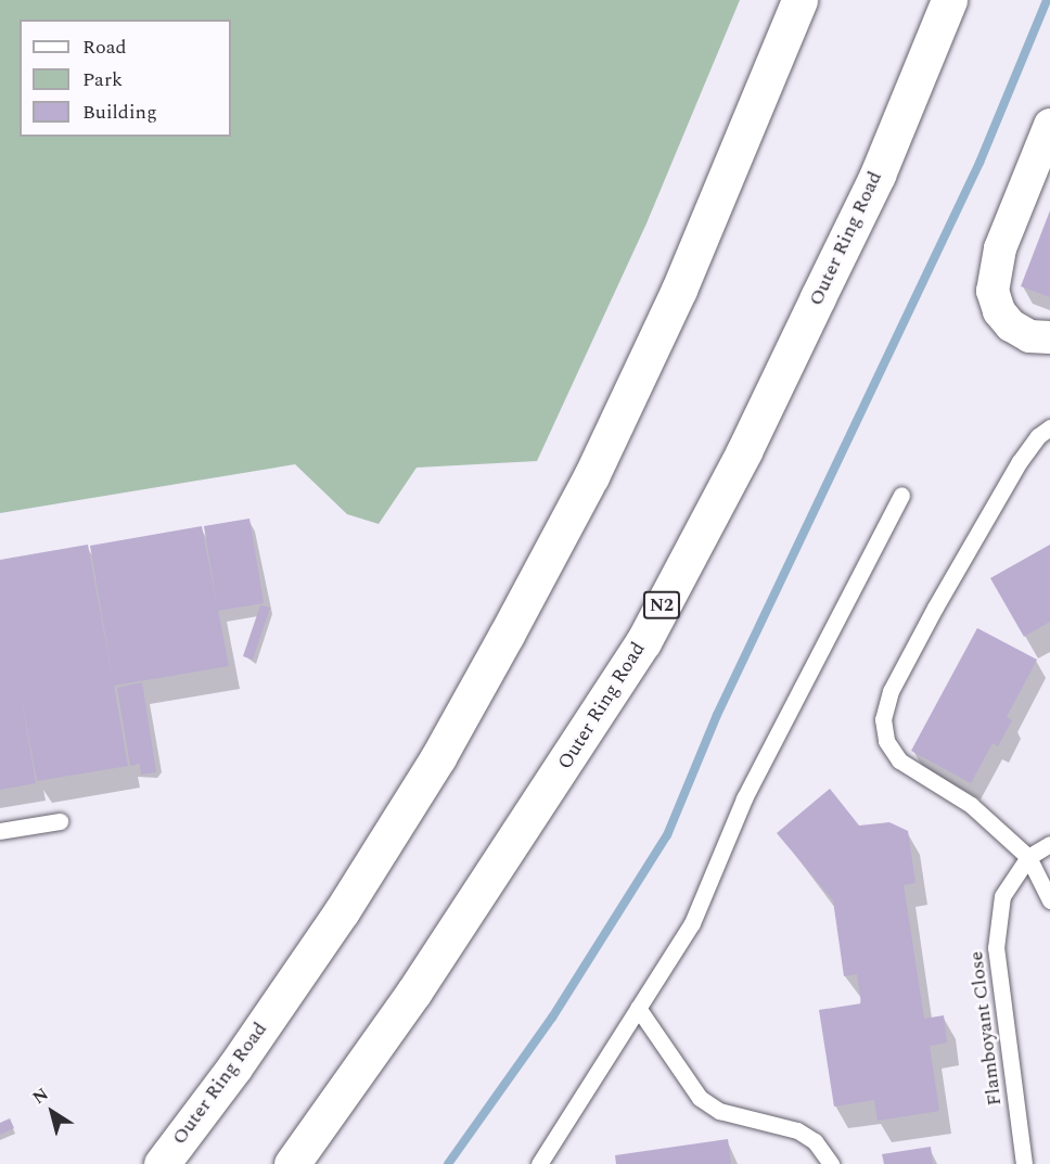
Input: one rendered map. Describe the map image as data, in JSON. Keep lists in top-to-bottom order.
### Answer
{
  "streets": {
    "highway": ["Outer Ring Road", "N2"],
    "lane": ["Flamboyant Close"]
  },
  "legend": ["Road", "Park", "Building"],
  "north": "top left"
}
